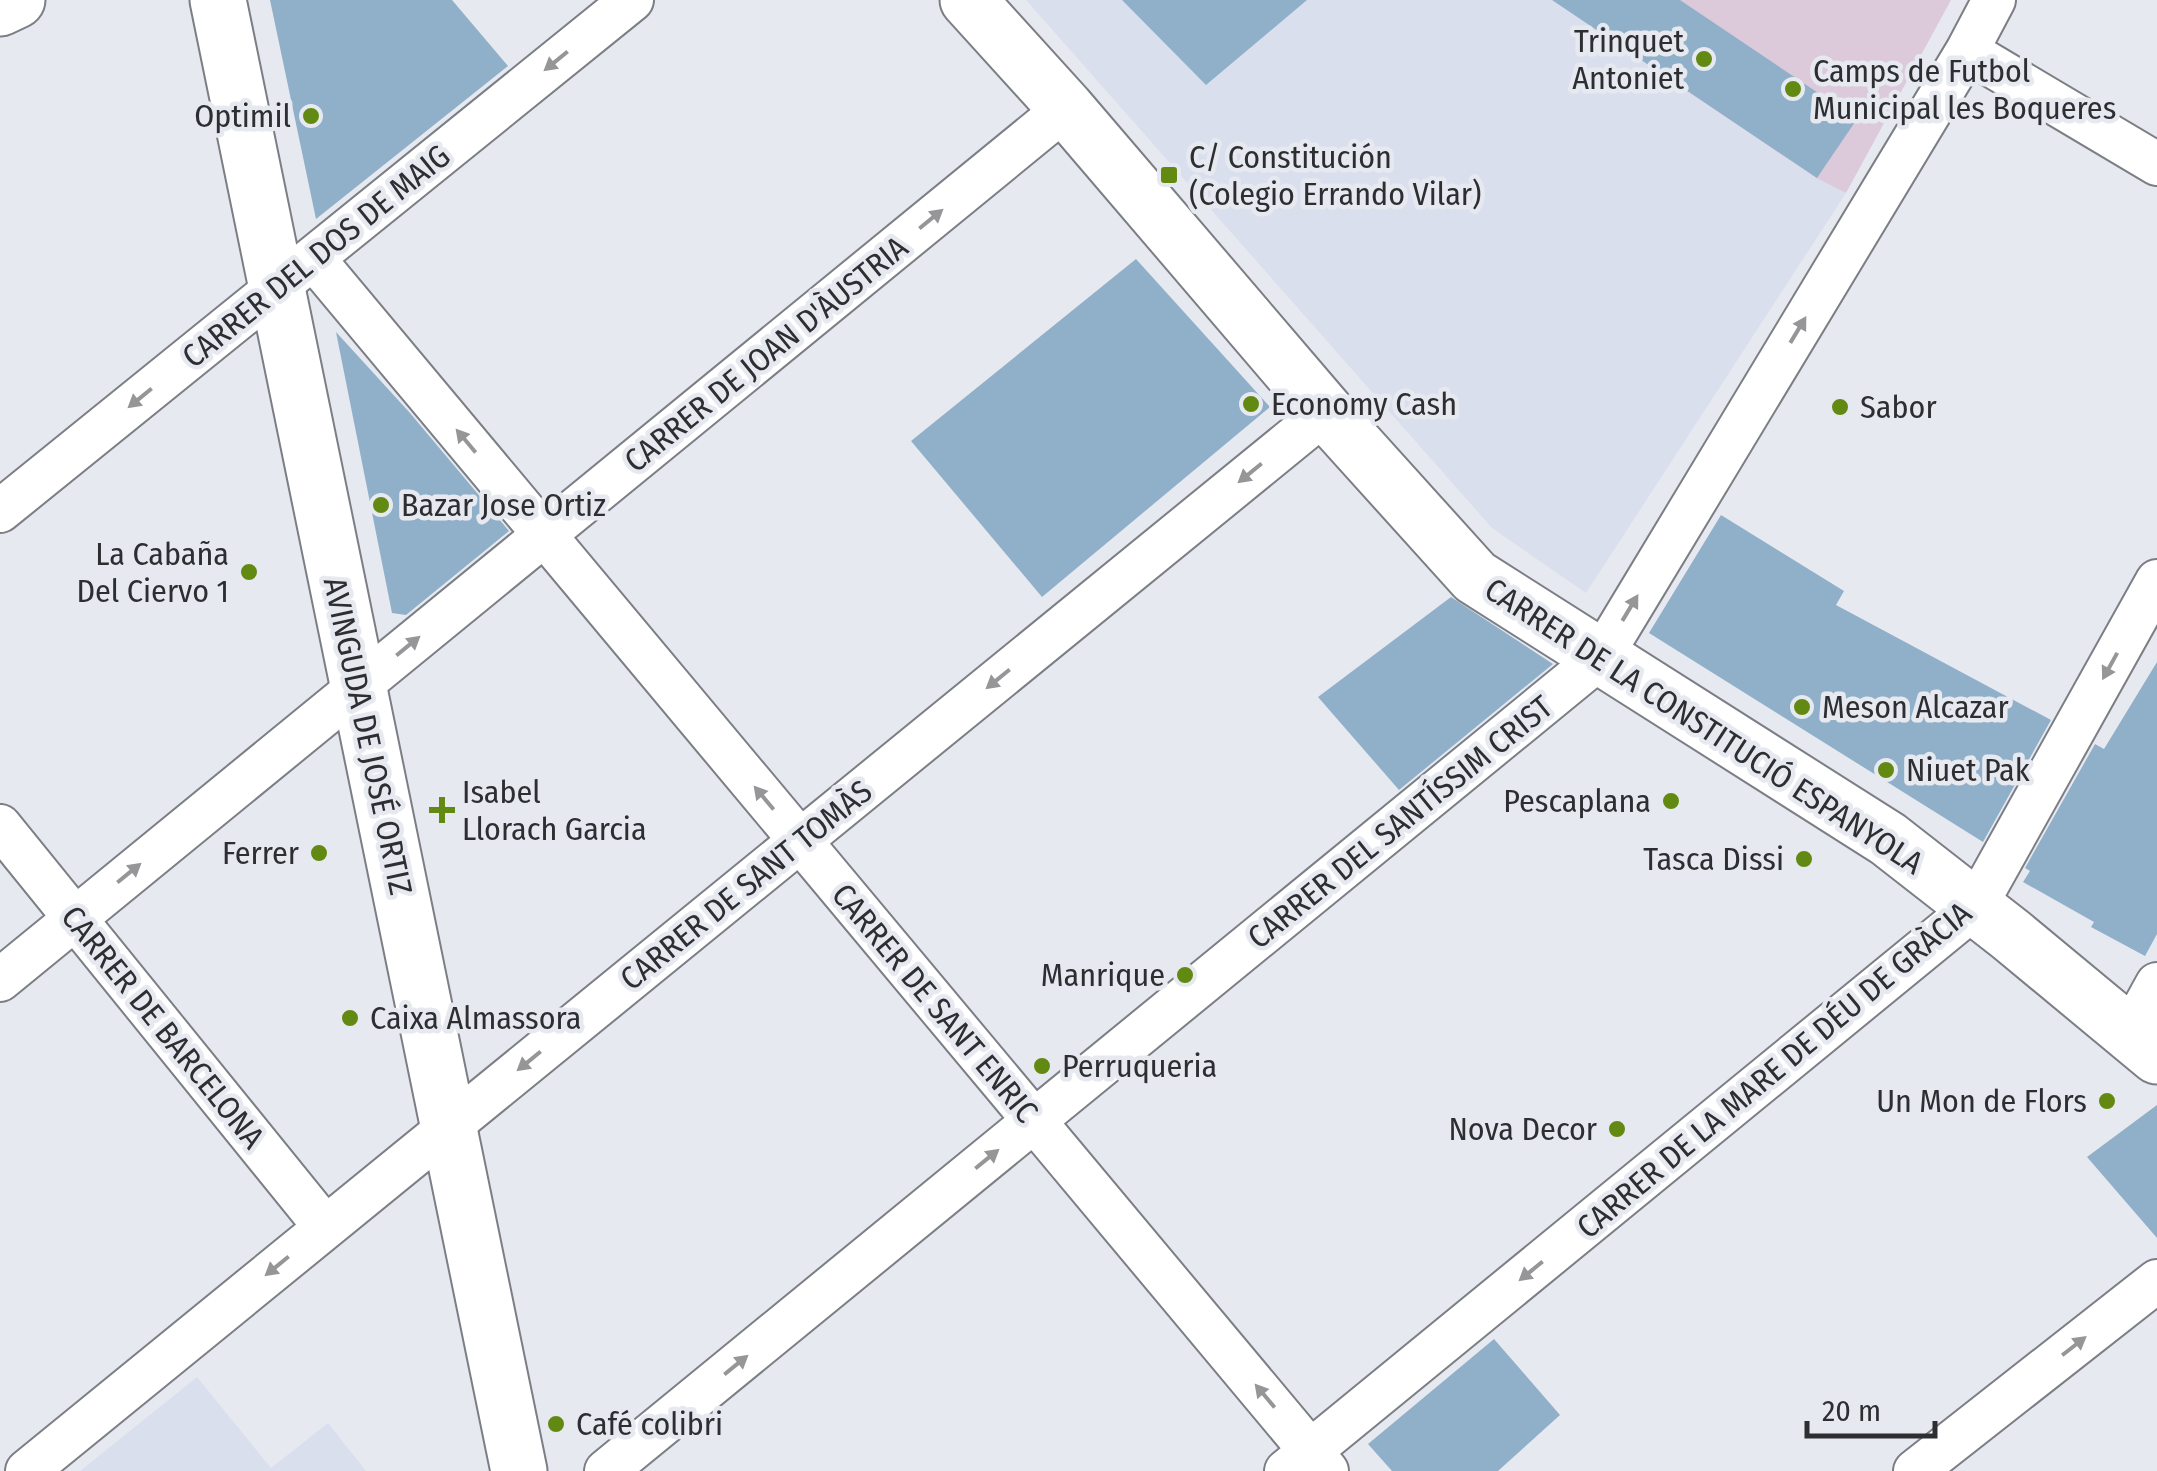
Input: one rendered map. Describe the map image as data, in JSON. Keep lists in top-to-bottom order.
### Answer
{
  "streets": {
    "street": [
      "CARRER DEL DOS DE MAIG",
      "CARRER DE JOAN D'ÀUSTRIA",
      "CARRER DE LA CONSTITUCIÓ ESPANYOLA",
      "AVINGUDA DE JOSÉ ORTIZ",
      "CARRER DEL SANTÍSSIM CRIST",
      "CARRER DE SANT TOMÀS",
      "CARRER DE SANT ENRIC",
      "CARRER DE BARCELONA",
      "CARRER DE LA MARE DE DÉU DE GRÀCIA"
    ]
  },
  "crossings": [
    ["CARRER DEL DOS DE MAIG", "AVINGUDA DE JOSÉ ORTIZ"],
    ["CARRER DEL DOS DE MAIG", "CARRER DE SANT ENRIC"],
    ["CARRER DE JOAN D'ÀUSTRIA", "CARRER DE LA CONSTITUCIÓ ESPANYOLA"],
    ["CARRER DE JOAN D'ÀUSTRIA", "AVINGUDA DE JOSÉ ORTIZ"],
    ["CARRER DE JOAN D'ÀUSTRIA", "CARRER DE SANT ENRIC"],
    ["CARRER DE JOAN D'ÀUSTRIA", "CARRER DE BARCELONA"],
    ["CARRER DE LA CONSTITUCIÓ ESPANYOLA", "CARRER DEL SANTÍSSIM CRIST"],
    ["CARRER DE LA CONSTITUCIÓ ESPANYOLA", "CARRER DE SANT TOMÀS"],
    ["CARRER DE LA CONSTITUCIÓ ESPANYOLA", "CARRER DE LA MARE DE DÉU DE GRÀCIA"],
    ["AVINGUDA DE JOSÉ ORTIZ", "CARRER DE SANT TOMÀS"],
    ["AVINGUDA DE JOSÉ ORTIZ", "CARRER DE SANT ENRIC"],
    ["CARRER DEL SANTÍSSIM CRIST", "CARRER DE SANT ENRIC"],
    ["CARRER DE SANT TOMÀS", "CARRER DE SANT ENRIC"],
    ["CARRER DE SANT TOMÀS", "CARRER DE BARCELONA"],
    ["CARRER DE SANT ENRIC", "CARRER DE LA MARE DE DÉU DE GRÀCIA"]
  ],
  "one_way": [
    "CARRER DEL DOS DE MAIG",
    "CARRER DE JOAN D'ÀUSTRIA",
    "CARRER DEL SANTÍSSIM CRIST",
    "CARRER DE SANT TOMÀS",
    "CARRER DE SANT ENRIC",
    "CARRER DE LA MARE DE DÉU DE GRÀCIA"
  ],
  "places": {
    "other": [
      "Trinquet Antoniet",
      "Camps de Futbol Municipal les Boqueres",
      "Optimil",
      "Economy Cash",
      "Sabor",
      "Bazar Jose Ortiz",
      "La Cabaña Del Ciervo 1",
      "Meson Alcazar",
      "Niuet Pak",
      "Pescaplana",
      "Ferrer",
      "Tasca Dissi",
      "Manrique",
      "Caixa Almassora",
      "Perruqueria",
      "Un Mon de Flors",
      "Nova Decor",
      "Café colibri"
    ],
    "transit": ["C/ Constitución (Colegio Errando Vilar)"],
    "health": ["Isabel Llorach Garcia"]
  },
  "scale_bar": "20 m"
}
